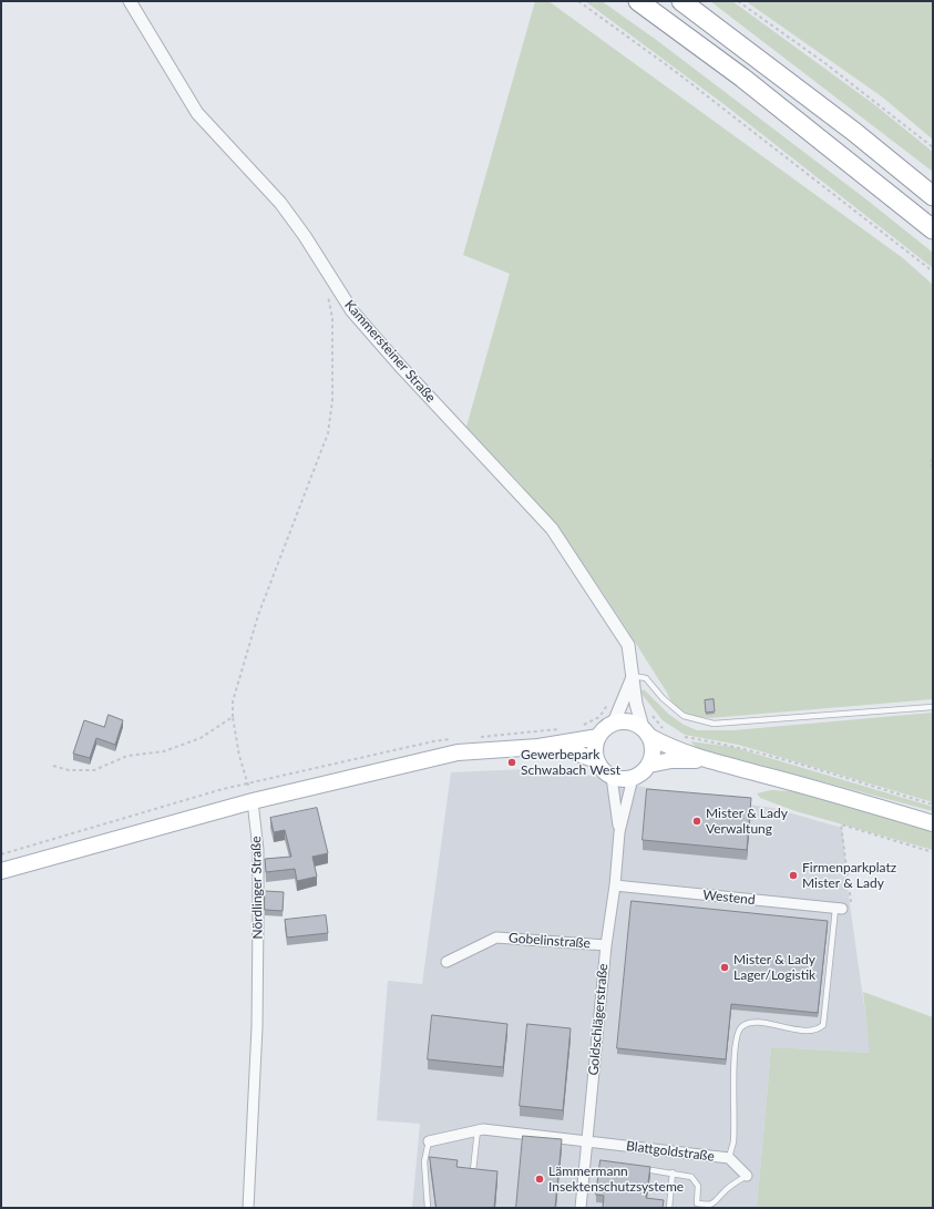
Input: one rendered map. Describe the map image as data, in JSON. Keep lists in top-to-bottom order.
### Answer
{
  "streets": {
    "street": [
      "Kammersteiner Straße",
      "Nördlinger Straße",
      "Westend",
      "Gobelinstraße",
      "Goldschlägerstraße",
      "Blattgoldstraße"
    ]
  },
  "crossings": [
    ["Kammersteiner Straße", "Goldschlägerstraße"],
    ["Westend", "Goldschlägerstraße"],
    ["Gobelinstraße", "Goldschlägerstraße"],
    ["Goldschlägerstraße", "Blattgoldstraße"]
  ],
  "places": [
    "Gewerbepark Schwabach West",
    "Mister & Lady Verwaltung",
    "Firmenparkplatz Mister & Lady",
    "Mister & Lady Lager/Logistik",
    "Lämmermann Insektenschutzsysteme"
  ]
}
